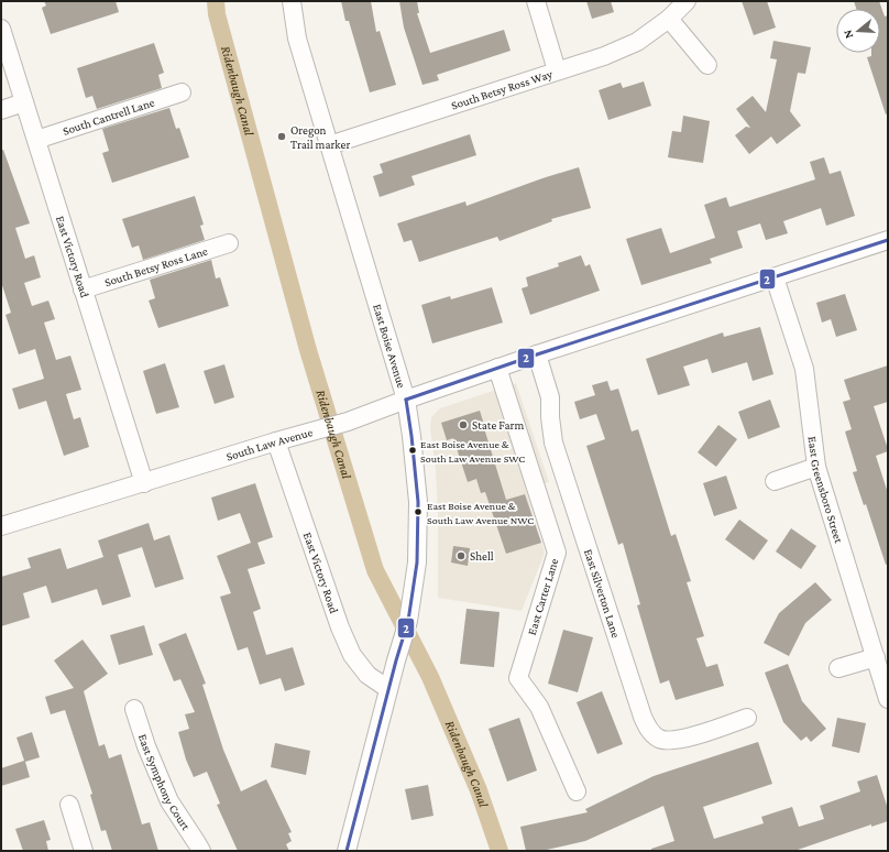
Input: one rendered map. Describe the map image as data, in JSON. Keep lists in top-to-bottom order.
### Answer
{
  "streets": {
    "street": [
      "South Betsy Ross Way",
      "South Cantrell Lane",
      "East Victory Road",
      "South Betsy Ross Lane",
      "East Boise Avenue",
      "South Law Avenue",
      "East Greensboro Street",
      "East Silverton Lane",
      "East Carter Lane",
      "East Symphony Court"
    ]
  },
  "crossings": [
    ["South Betsy Ross Way", "East Boise Avenue"],
    ["South Cantrell Lane", "East Victory Road"],
    ["East Victory Road", "South Betsy Ross Lane"],
    ["East Victory Road", "East Boise Avenue"],
    ["East Victory Road", "South Law Avenue"],
    ["East Boise Avenue", "South Law Avenue"],
    ["South Law Avenue", "East Greensboro Street"],
    ["South Law Avenue", "East Silverton Lane"],
    ["South Law Avenue", "East Carter Lane"]
  ],
  "water": ["Ridenbaugh Canal"],
  "places": [
    "Oregon Trail marker",
    "State Farm",
    "East Boise Avenue & South Law Avenue SWC",
    "East Boise Avenue & South Law Avenue NWC",
    "Shell"
  ],
  "lines": ["transit line 2"],
  "north": "left"
}
